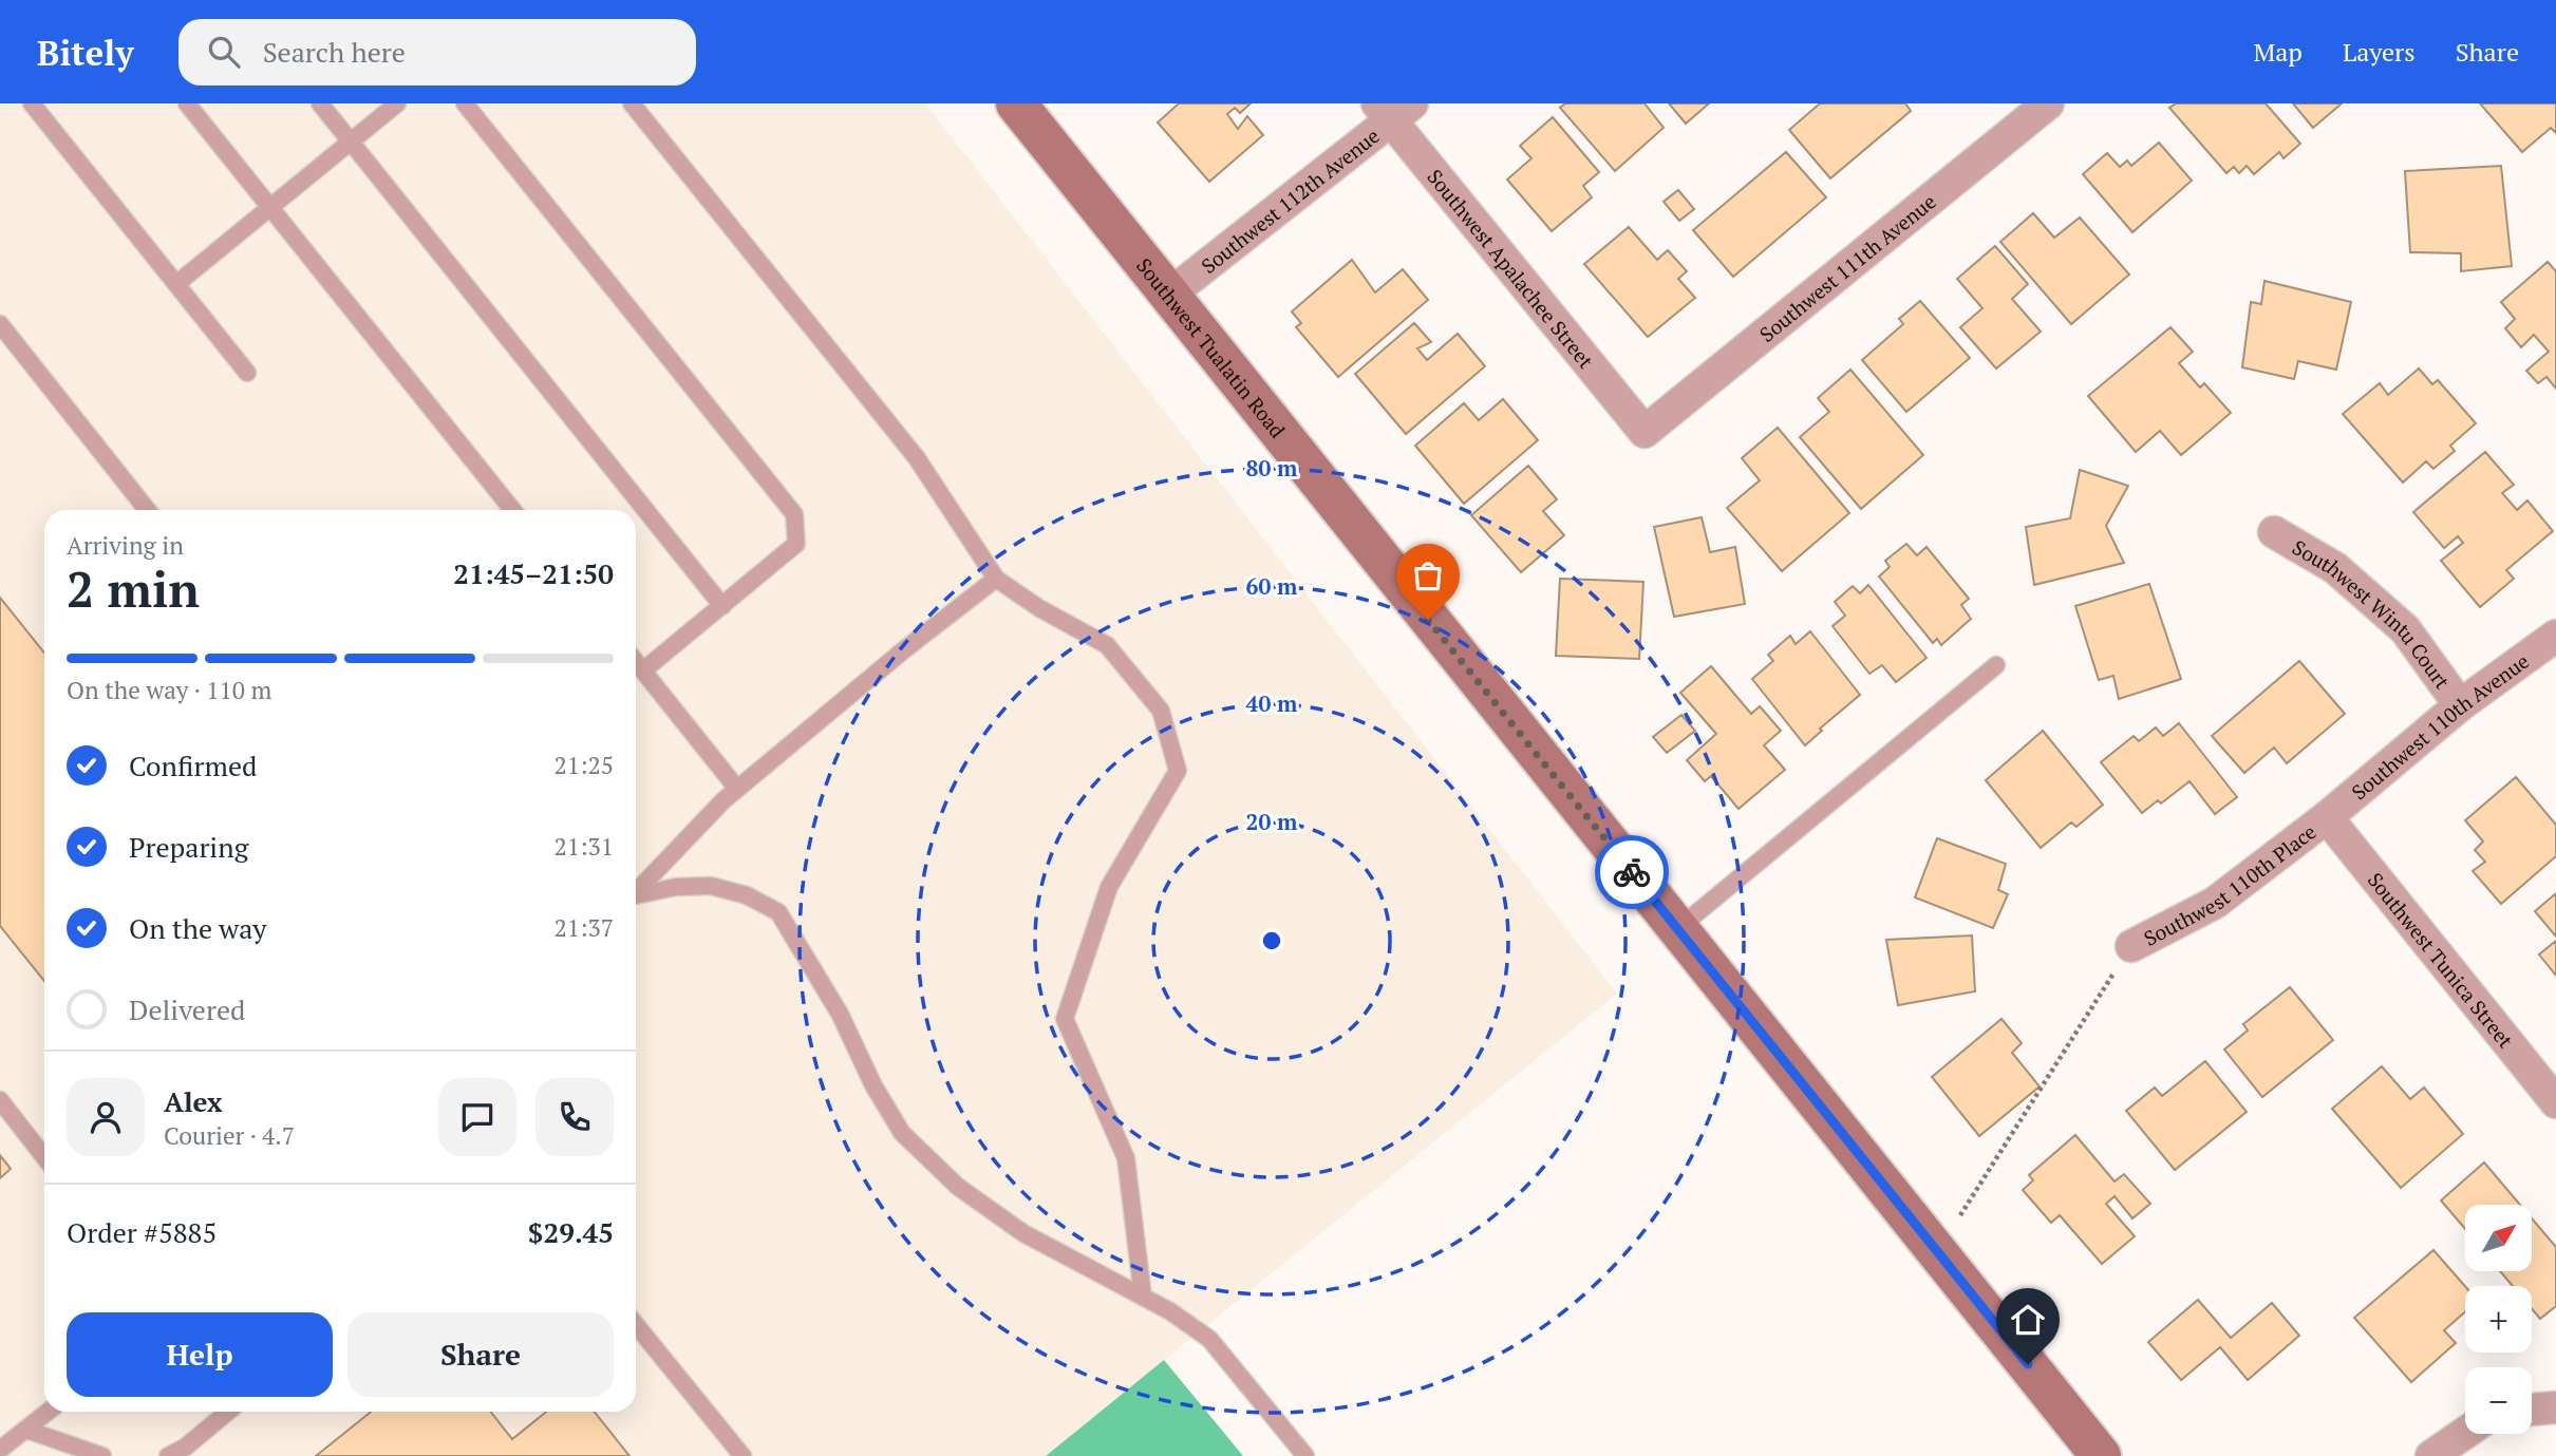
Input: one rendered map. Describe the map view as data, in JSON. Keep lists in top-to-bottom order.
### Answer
{
  "streets": {
    "main road": ["Southwest Tualatin Road"],
    "street": [
      "Southwest 112th Avenue",
      "Southwest Apalachee Street",
      "Southwest 111th Avenue",
      "Southwest Wintu Court",
      "Southwest 110th Avenue",
      "Southwest 110th Place",
      "Southwest Tunica Street"
    ]
  },
  "crossings": [
    ["Southwest 112th Avenue", "Southwest Apalachee Street"],
    ["Southwest 112th Avenue", "Southwest Tualatin Road"],
    ["Southwest Apalachee Street", "Southwest 111th Avenue"],
    ["Southwest Wintu Court", "Southwest 110th Avenue"],
    ["Southwest 110th Avenue", "Southwest 110th Place"],
    ["Southwest 110th Avenue", "Southwest Tunica Street"],
    ["Southwest 110th Place", "Southwest Tunica Street"]
  ],
  "north": "top right",
  "page": {
    "header": "Bitely",
    "search": "Search here",
    "nav": ["Map", "Layers", "Share"],
    "heading": ["2 min", "Arriving in", "21:45–21:50"],
    "panel": [
      "Alex",
      "Courier · 4.7",
      "Order #5885",
      "$29.45"
    ],
    "bar": "On the way · 110 m",
    "list": [
      ["Confirmed", "21:25"],
      ["Preparing", "21:31"],
      ["On the way", "21:37"],
      "Delivered"
    ],
    "map_buttons": ["+", "−"],
    "buttons": ["Help", "Share"]
  },
  "rings": [
    "80 m",
    "60 m",
    "40 m",
    "20 m"
  ]
}
